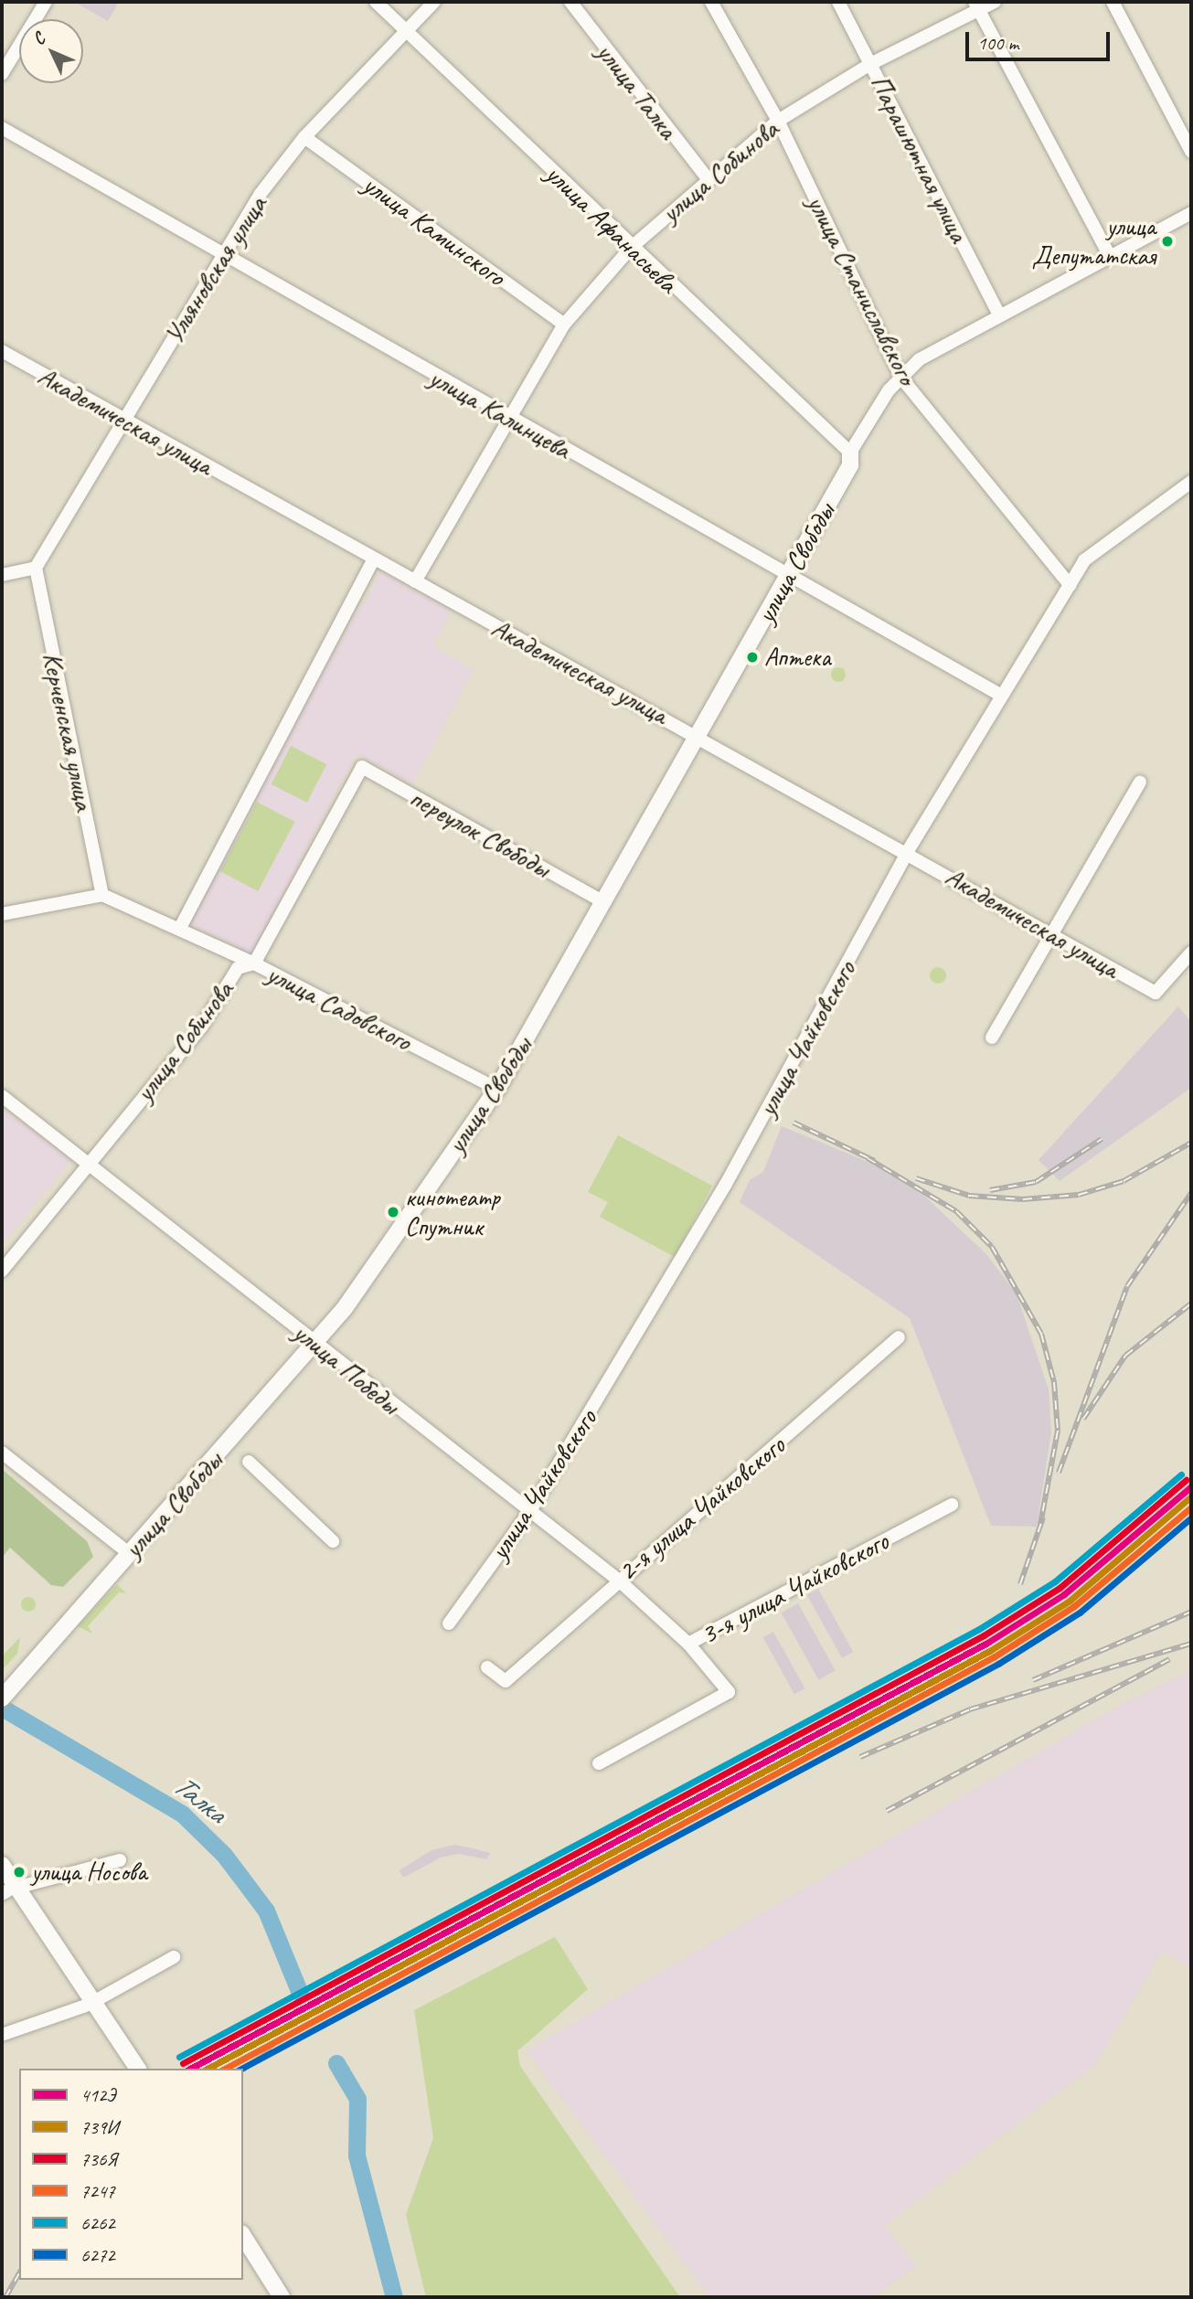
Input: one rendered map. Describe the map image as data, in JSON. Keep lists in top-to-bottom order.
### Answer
{
  "streets": {
    "main road": ["улица Свободы"],
    "street": [
      "улица Талка",
      "Парашютная улица",
      "улица Собинова",
      "улица Афанасьева",
      "улица Каминского",
      "Ульяновская улица",
      "улица Станиславского",
      "улица Калинцева",
      "Академическая улица",
      "Керченская улица",
      "переулок Свободы",
      "улица Садовского",
      "улица Чайковского",
      "улица Победы",
      "2-я улица Чайковского",
      "3-я улица Чайковского"
    ]
  },
  "crossings": [
    ["улица Талка", "улица Собинова"],
    ["Парашютная улица", "улица Собинова"],
    ["Парашютная улица", "улица Свободы"],
    ["улица Собинова", "улица Афанасьева"],
    ["улица Собинова", "улица Каминского"],
    ["улица Собинова", "улица Станиславского"],
    ["улица Собинова", "улица Калинцева"],
    ["улица Собинова", "Академическая улица"],
    ["улица Собинова", "переулок Свободы"],
    ["улица Собинова", "улица Садовского"],
    ["улица Собинова", "улица Победы"],
    ["улица Афанасьева", "Ульяновская улица"],
    ["улица Афанасьева", "улица Свободы"],
    ["улица Каминского", "Ульяновская улица"],
    ["Ульяновская улица", "улица Калинцева"],
    ["Ульяновская улица", "Академическая улица"],
    ["Ульяновская улица", "Керченская улица"],
    ["улица Станиславского", "улица Свободы"],
    ["улица Станиславского", "улица Чайковского"],
    ["улица Калинцева", "улица Свободы"],
    ["улица Калинцева", "улица Чайковского"],
    ["Академическая улица", "улица Свободы"],
    ["Академическая улица", "улица Чайковского"],
    ["улица Свободы", "переулок Свободы"],
    ["улица Свободы", "улица Садовского"],
    ["улица Свободы", "улица Победы"],
    ["Керченская улица", "улица Садовского"],
    ["улица Чайковского", "улица Победы"],
    ["улица Победы", "2-я улица Чайковского"],
    ["улица Победы", "3-я улица Чайковского"]
  ],
  "water": ["Талка"],
  "places": [
    "улица Депутатская",
    "Аптека",
    "кинотеатр Спутник",
    "улица Носова"
  ],
  "lines": [
    "transit line 6262",
    "transit line 736Я",
    "transit line 412Э",
    "transit line 739И",
    "transit line 7247",
    "transit line 6272"
  ],
  "legend": [
    "412Э",
    "739И",
    "736Я",
    "7247",
    "6262",
    "6272"
  ],
  "scale_bar": "100 m",
  "north": "top left"
}
